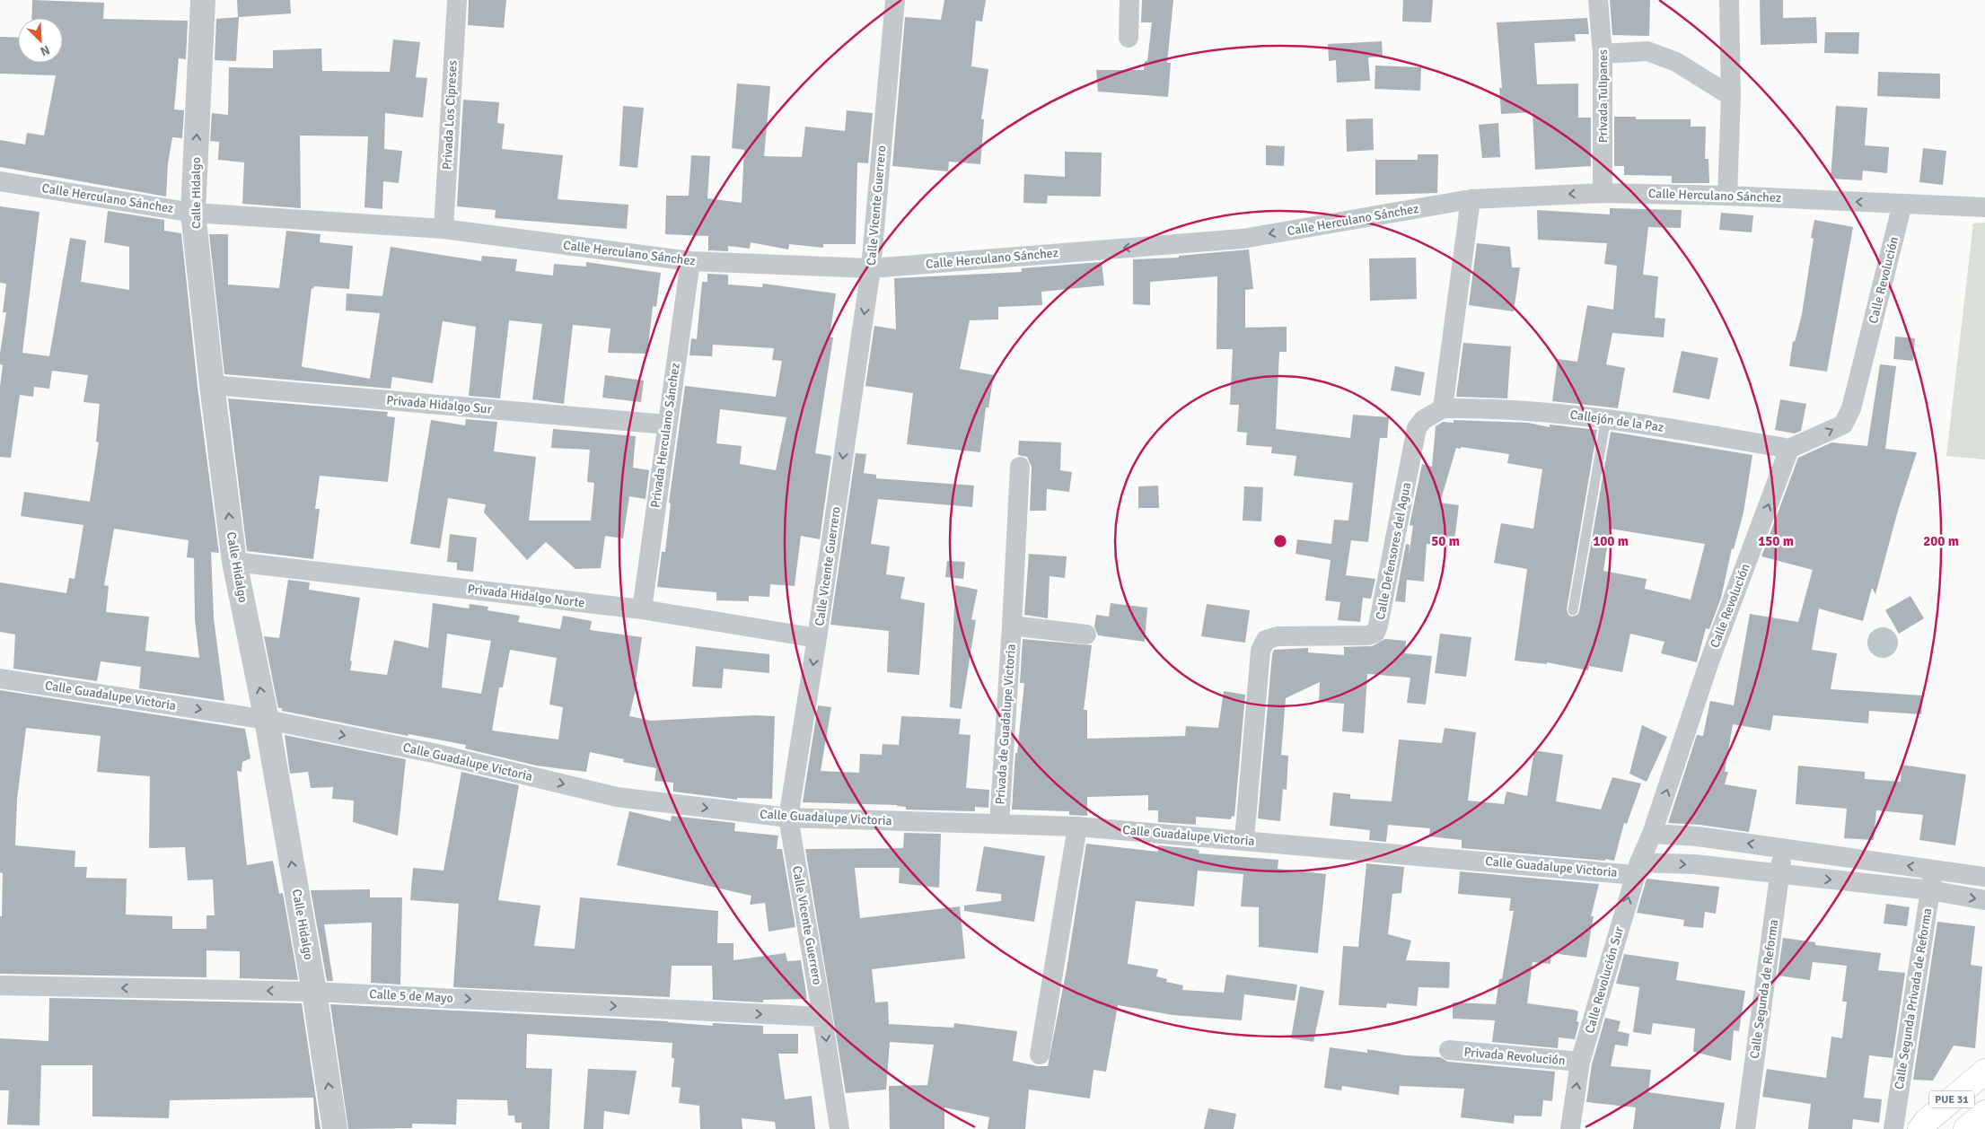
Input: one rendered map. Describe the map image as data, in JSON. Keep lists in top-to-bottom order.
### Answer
{
  "streets": {
    "main road": ["PUE 31"],
    "street": [
      "Privada Tulipanes",
      "Privada Los Cipreses",
      "Calle Hidalgo",
      "Calle Herculano Sánchez",
      "Calle Vicente Guerrero",
      "Calle Revolución",
      "Privada Hidalgo Sur",
      "Callejón de la Paz",
      "Privada Herculano Sánchez",
      "Calle Defensores del Agua",
      "Privada Hidalgo Norte",
      "Calle Guadalupe Victoria",
      "Privada de Guadalupe Victoria",
      "Calle Revolución Sur",
      "Calle Segunda de Reforma",
      "Calle 5 de Mayo",
      "Calle Segunda Privada de Reforma",
      "Privada Revolución"
    ]
  },
  "crossings": [
    ["Privada Tulipanes", "Calle Herculano Sánchez"],
    ["Privada Los Cipreses", "Calle Herculano Sánchez"],
    ["Calle Hidalgo", "Calle Herculano Sánchez"],
    ["Calle Hidalgo", "Privada Hidalgo Sur"],
    ["Calle Hidalgo", "Privada Hidalgo Norte"],
    ["Calle Hidalgo", "Calle Guadalupe Victoria"],
    ["Calle Hidalgo", "Calle 5 de Mayo"],
    ["Calle Herculano Sánchez", "Calle Vicente Guerrero"],
    ["Calle Herculano Sánchez", "Calle Revolución"],
    ["Calle Herculano Sánchez", "Privada Herculano Sánchez"],
    ["Calle Vicente Guerrero", "Privada Hidalgo Norte"],
    ["Calle Vicente Guerrero", "Calle Guadalupe Victoria"],
    ["Calle Vicente Guerrero", "Calle 5 de Mayo"],
    ["Calle Revolución", "Callejón de la Paz"],
    ["Calle Revolución", "Calle Revolución Sur"],
    ["Privada Hidalgo Sur", "Privada Herculano Sánchez"],
    ["Callejón de la Paz", "Calle Defensores del Agua"],
    ["Privada Herculano Sánchez", "Privada Hidalgo Norte"],
    ["Calle Defensores del Agua", "Calle Guadalupe Victoria"],
    ["Calle Guadalupe Victoria", "Privada de Guadalupe Victoria"],
    ["Calle Guadalupe Victoria", "Calle Revolución Sur"],
    ["Calle Guadalupe Victoria", "Calle Segunda de Reforma"],
    ["Calle Guadalupe Victoria", "Calle Segunda Privada de Reforma"],
    ["Calle Revolución Sur", "Privada Revolución"]
  ],
  "one_way": [
    "Calle Hidalgo",
    "Calle Herculano Sánchez",
    "Calle Vicente Guerrero",
    "Calle Revolución",
    "Calle Guadalupe Victoria",
    "Calle Revolución Sur"
  ],
  "north": "bottom right",
  "rings": [
    "50 m",
    "100 m",
    "150 m",
    "200 m"
  ]
}
